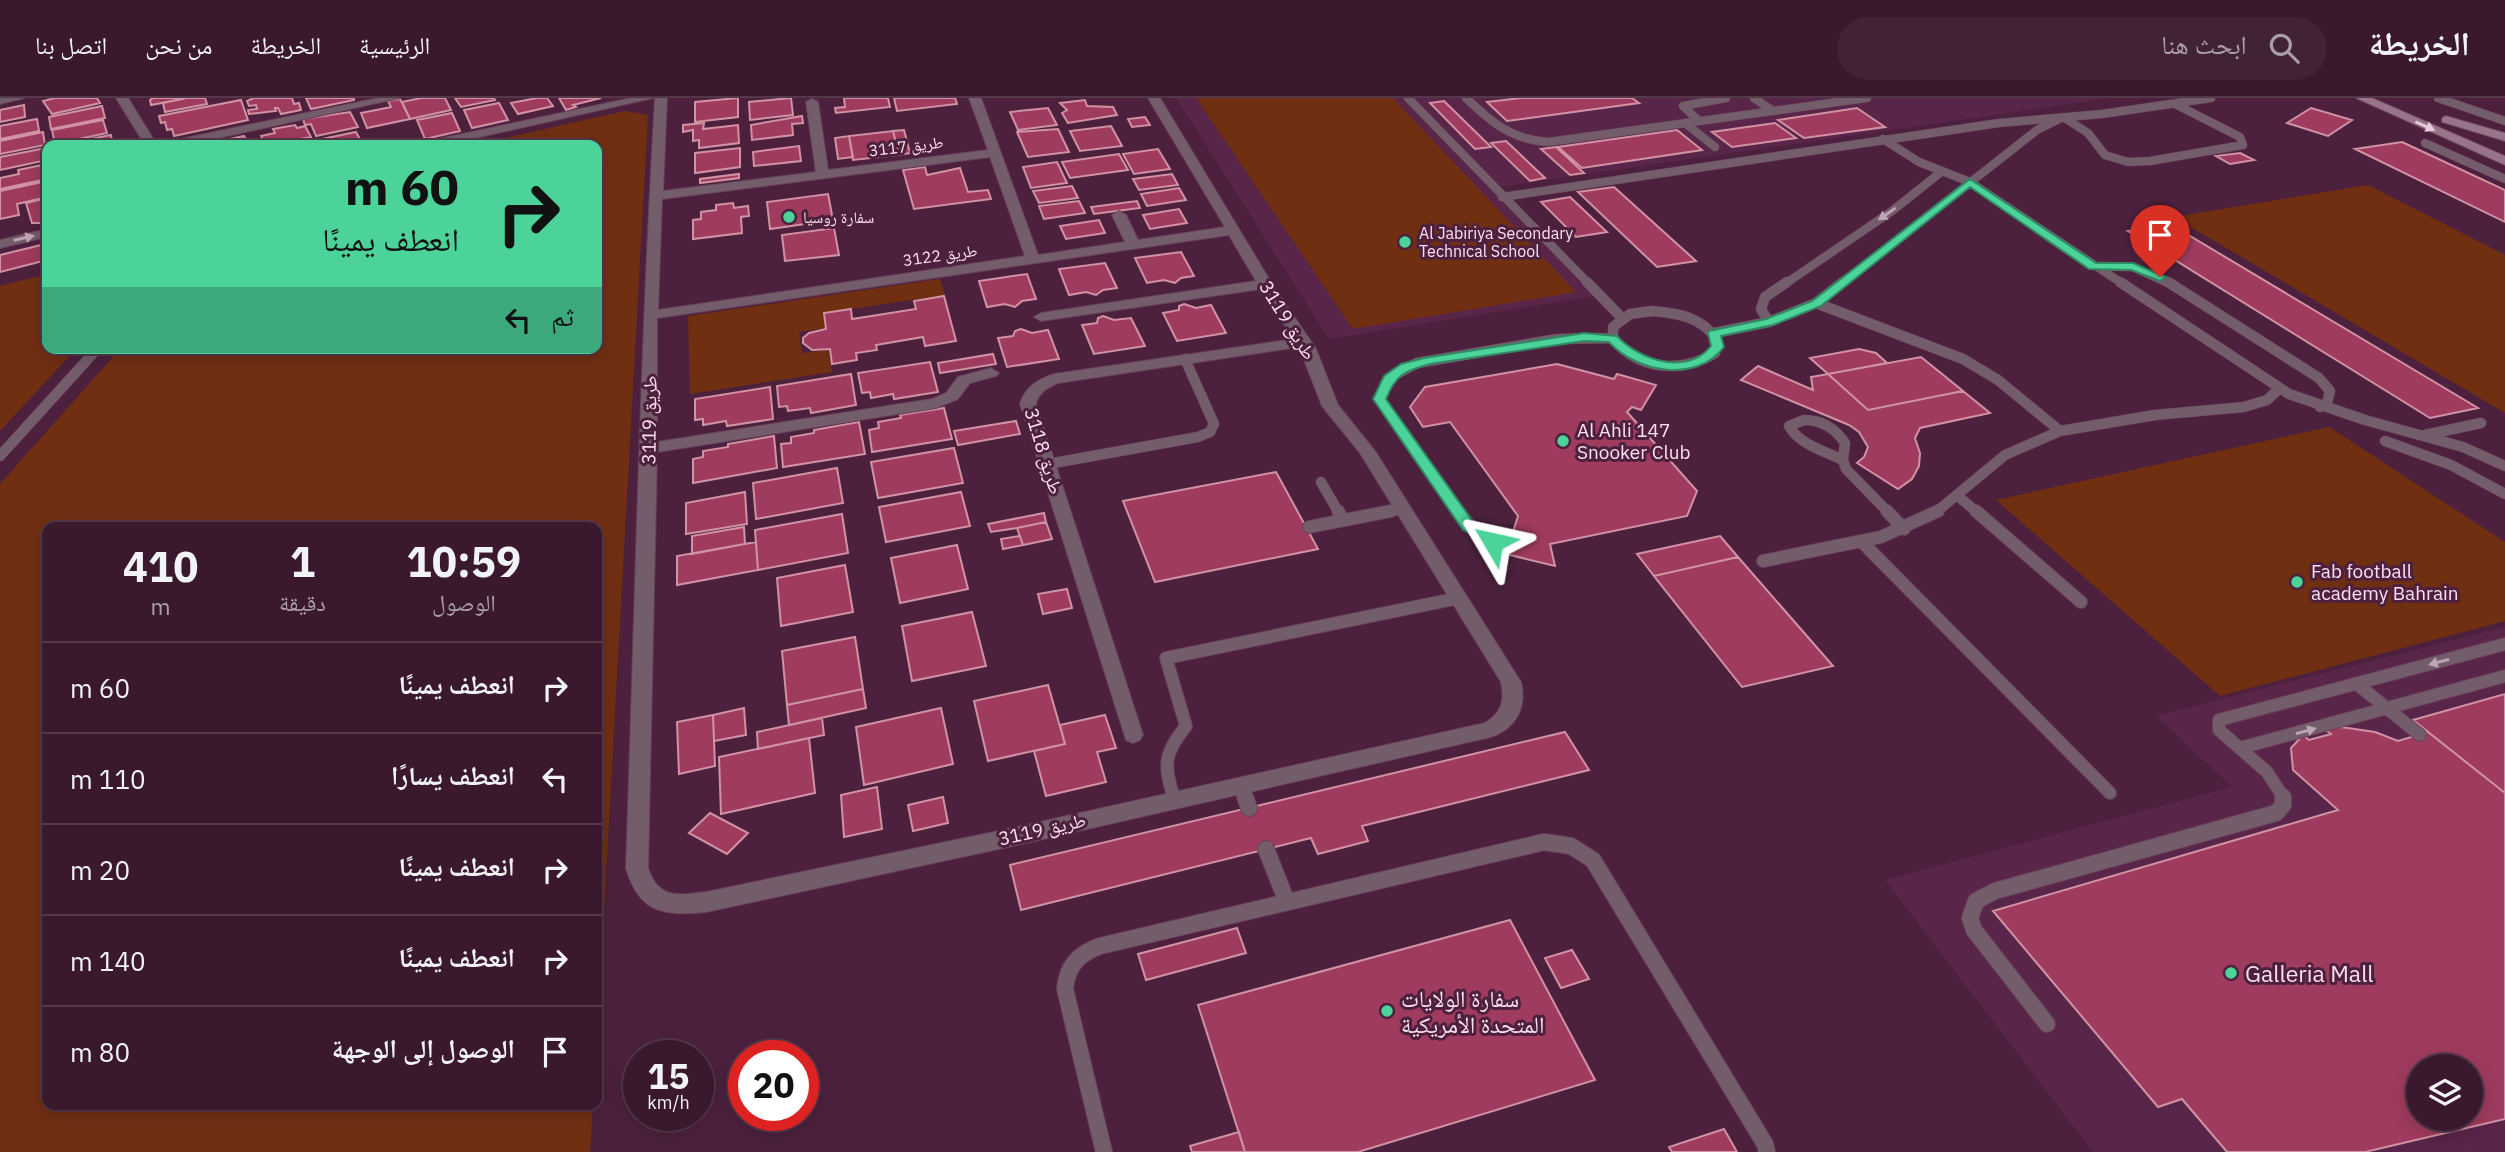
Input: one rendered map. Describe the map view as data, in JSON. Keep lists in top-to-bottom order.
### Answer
{
  "streets": {
    "street": [
      "طريق 3117",
      "طريق 3122",
      "طريق 3119",
      "طريق 3118"
    ]
  },
  "crossings": [
    ["طريق 3117", "طريق 3119"],
    ["طريق 3122", "طريق 3119"],
    ["طريق 3119", "طريق 3118"]
  ],
  "places": [
    "سفارة روسيا",
    "Al Jabiriya Secondary Technical School",
    "Al Ahli 147 Snooker Club",
    "Fab football academy Bahrain",
    "Galleria Mall",
    "سفارة الولايات المتحدة الأمريكية"
  ],
  "page": {
    "header": "الخريطة",
    "search": "ابحث هنا",
    "nav": [
      "الرئيسية",
      "الخريطة",
      "من نحن",
      "اتصل بنا"
    ],
    "turn": ["60 m", "انعطف يمينًا"],
    "then": "ثم",
    "eta": [
      "10:59",
      "الوصول",
      "1",
      "دقيقة",
      "410",
      "m"
    ],
    "list": [
      {
        "name": "انعطف يمينًا",
        "value": "60 m"
      },
      {
        "name": "انعطف يسارًا",
        "value": "110 m"
      },
      {
        "name": "انعطف يمينًا",
        "value": "20 m"
      },
      {
        "name": "انعطف يمينًا",
        "value": "140 m"
      },
      {
        "name": "الوصول إلى الوجهة",
        "value": "80 m"
      }
    ],
    "speed": "15 km/h",
    "limit": "20"
  }
}
